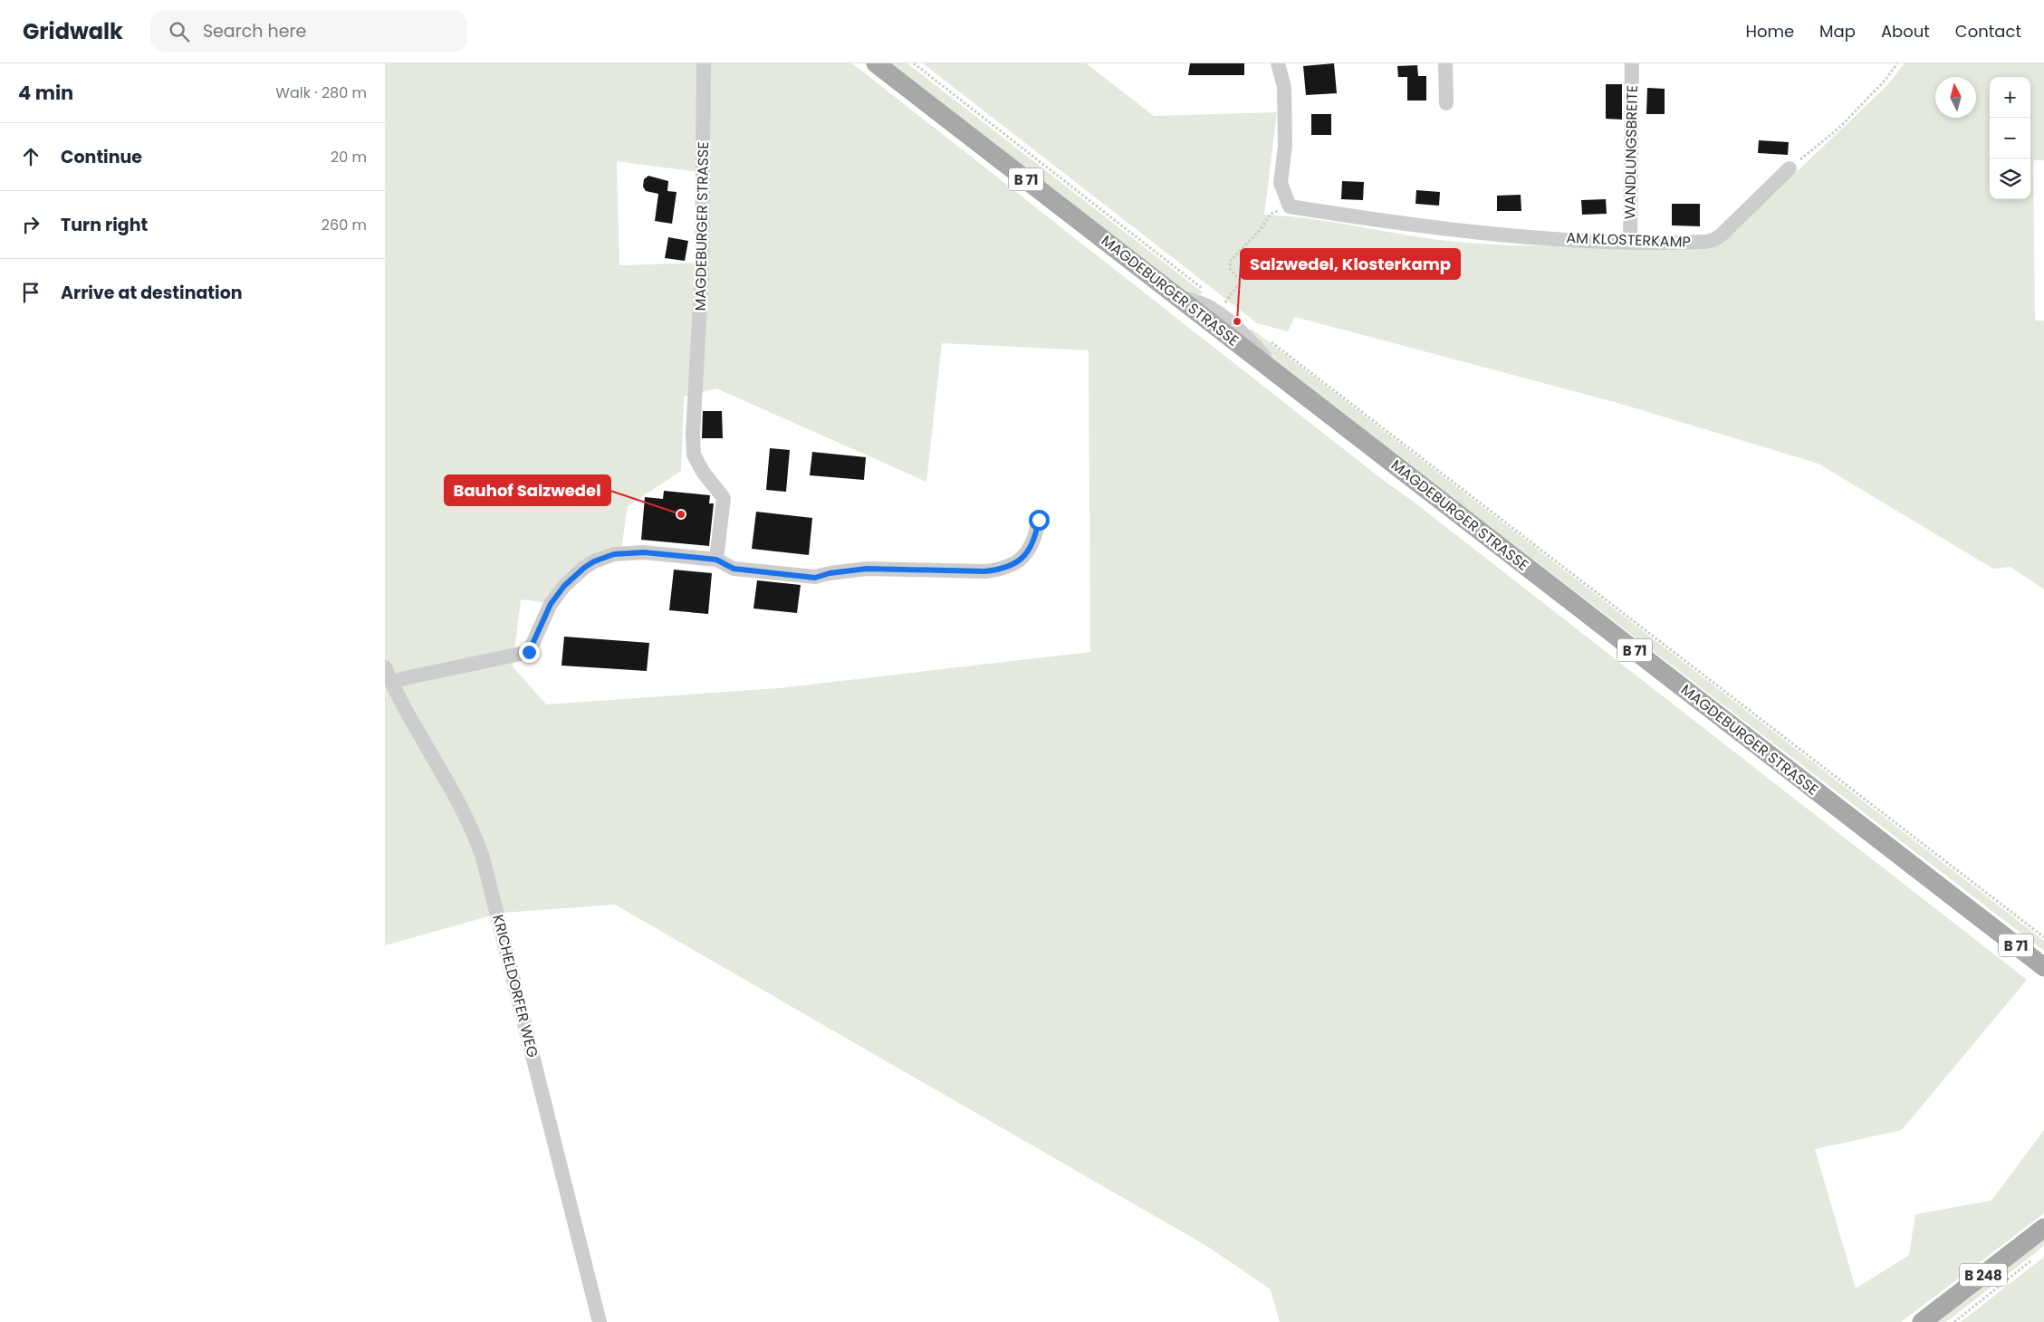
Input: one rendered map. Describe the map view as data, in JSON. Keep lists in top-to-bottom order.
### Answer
{
  "streets": {
    "main road": ["B 71", "MAGDEBURGER STRASSE", "B 248"],
    "street": ["WANDLUNGSBREITE", "AM KLOSTERKAMP", "KRICHELDORFER WEG"]
  },
  "crossings": [
    ["WANDLUNGSBREITE", "AM KLOSTERKAMP"]
  ],
  "places": ["Salzwedel, Klosterkamp", "Bauhof Salzwedel"],
  "north": "top",
  "page": {
    "header": "Gridwalk",
    "search": "Search here",
    "nav": [
      "Home",
      "Map",
      "About",
      "Contact"
    ],
    "heading": ["4 min", "Walk · 280 m"],
    "map_buttons": ["+", "−"],
    "list": [
      ["Continue", "20 m"],
      ["Turn right", "260 m"],
      "Arrive at destination"
    ]
  }
}
